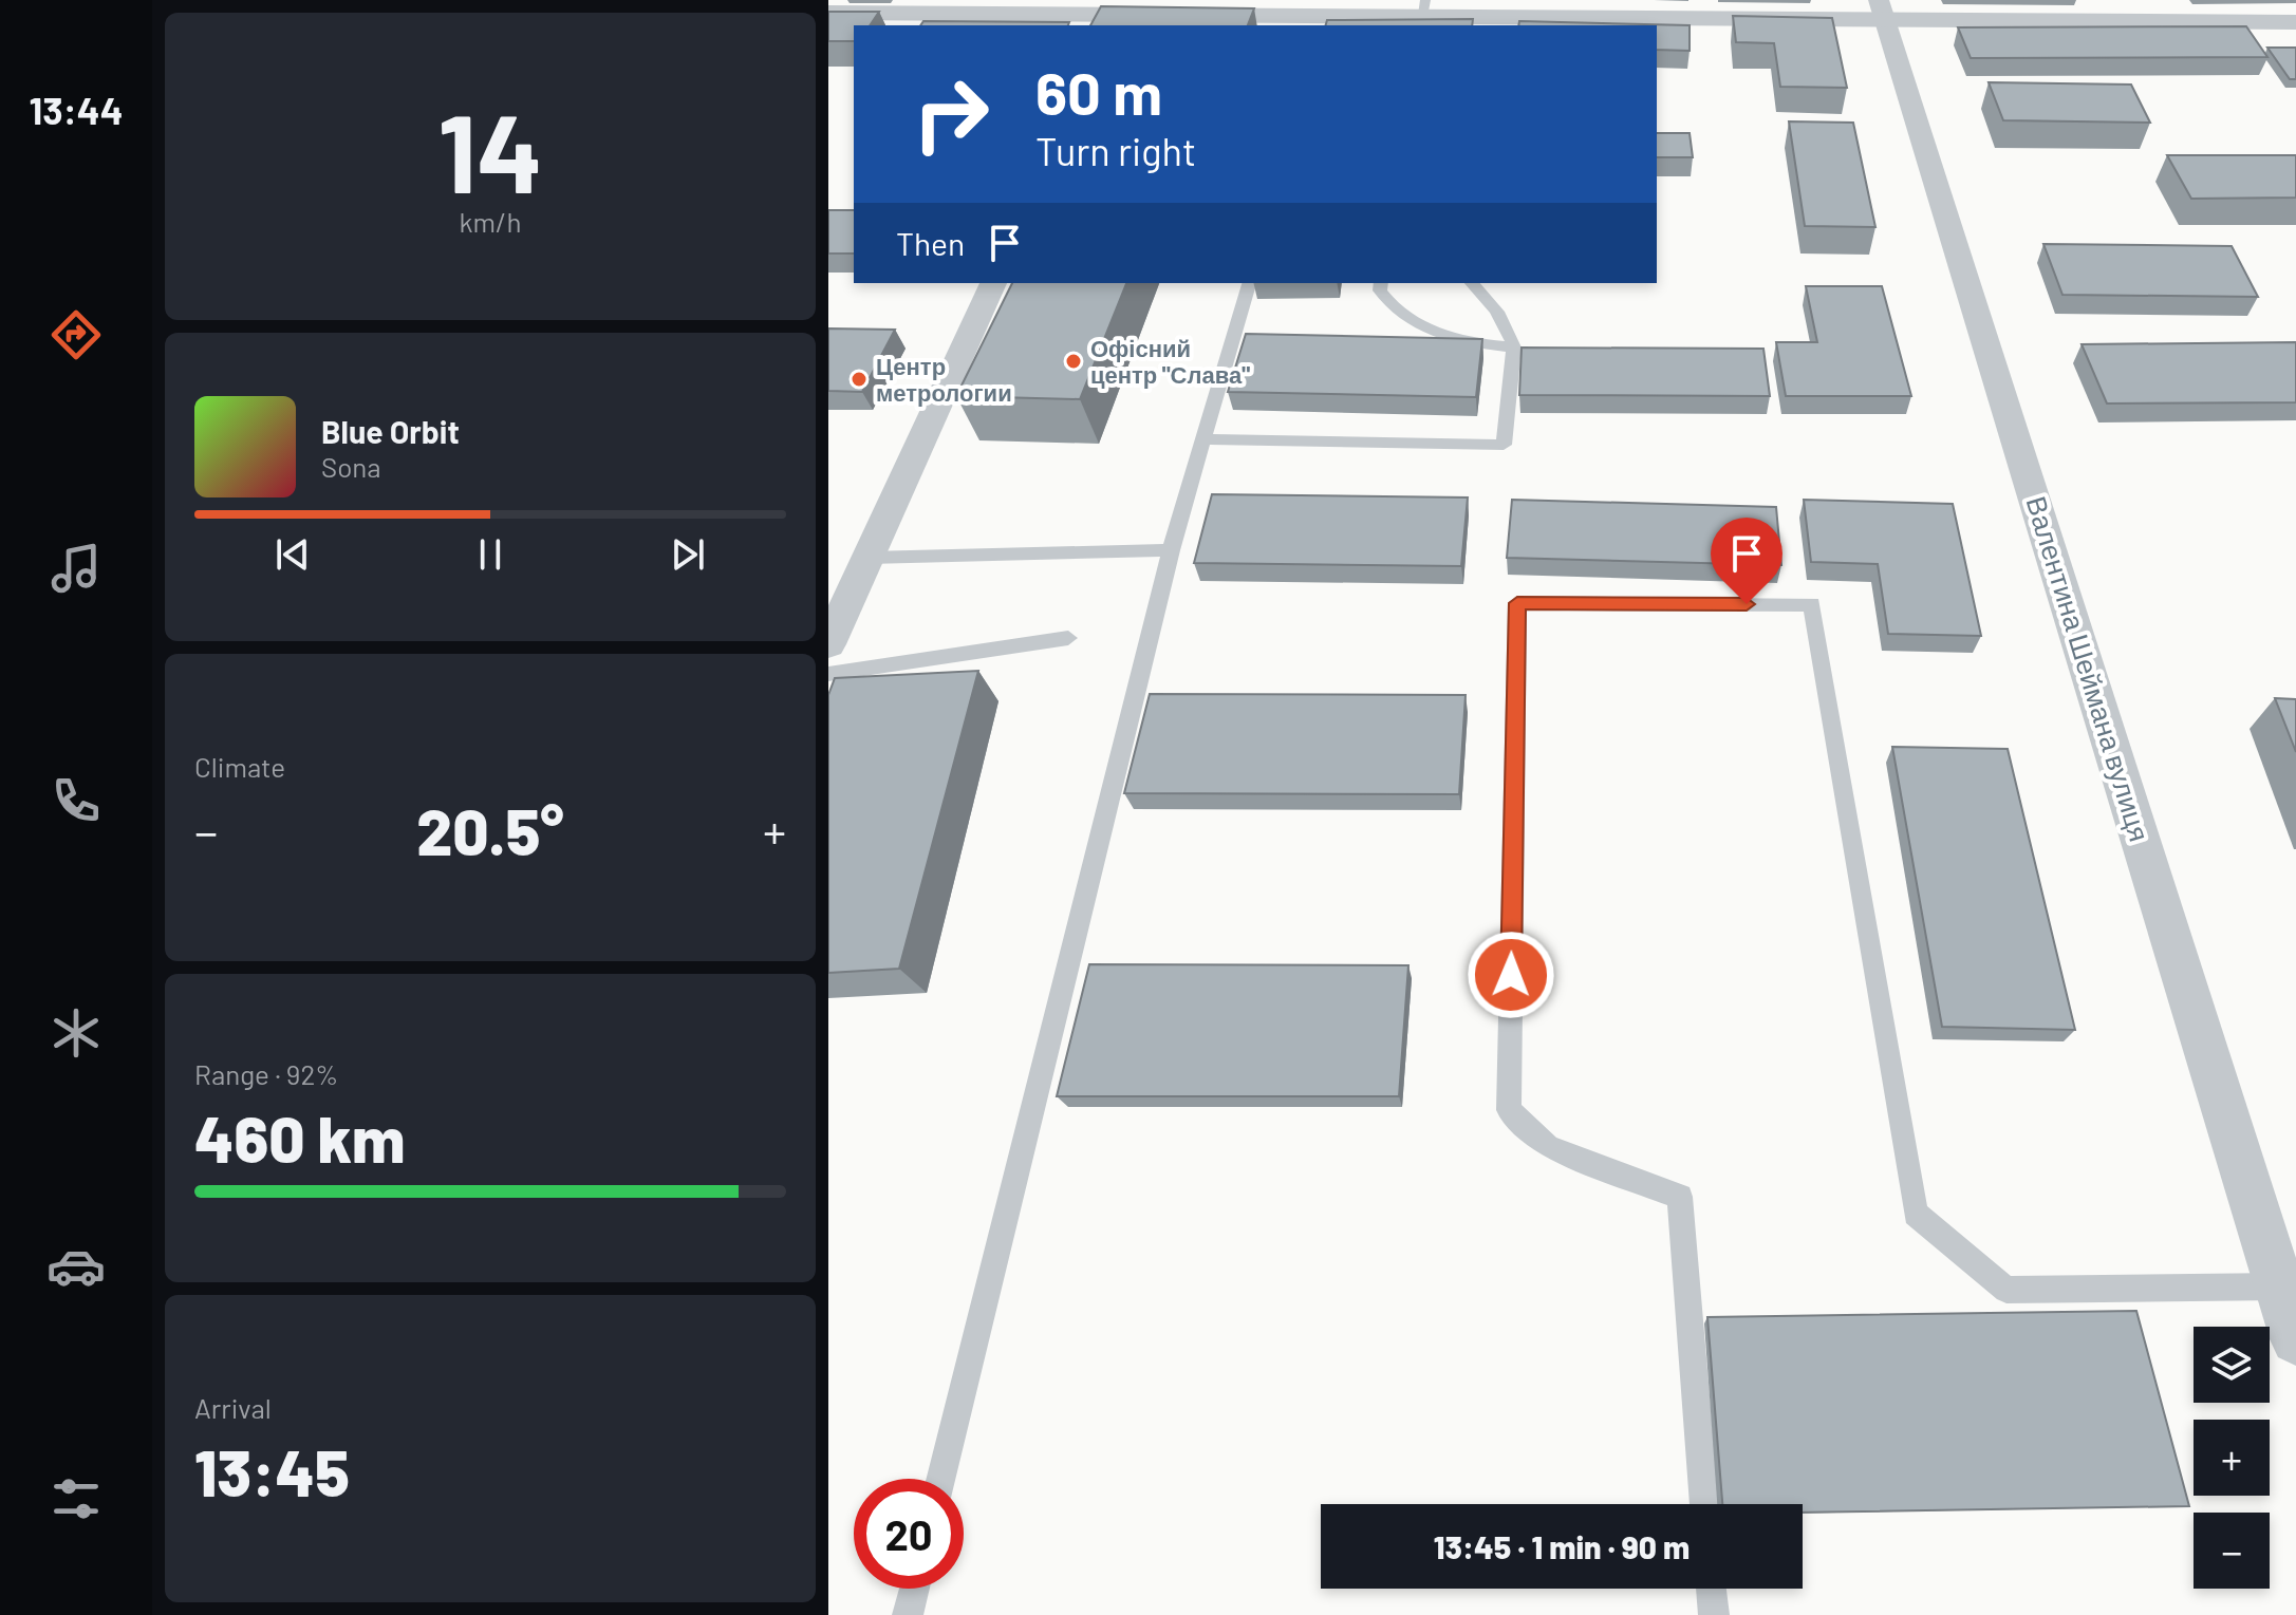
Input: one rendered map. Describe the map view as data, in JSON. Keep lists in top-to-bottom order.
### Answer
{
  "streets": {
    "street": ["Валентина Шеймана вулиця"]
  },
  "places": ["Офісний центр \"Слава\"", "Центр метрологии"],
  "page": {
    "tabs": "13:44",
    "tile": [
      ["14", "km/h"],
      "Climate",
      ["Range · 92%", "460 km"],
      ["Arrival", "13:45"]
    ],
    "turn": ["60 m", "Turn right"],
    "then": "Then",
    "song": ["Blue Orbit", "Sona"],
    "heat": ["−", "20.5°", "+"],
    "map_buttons": ["+", "−"],
    "limit": "20",
    "trip": "13:45 · 1 min · 90 m"
  }
}
